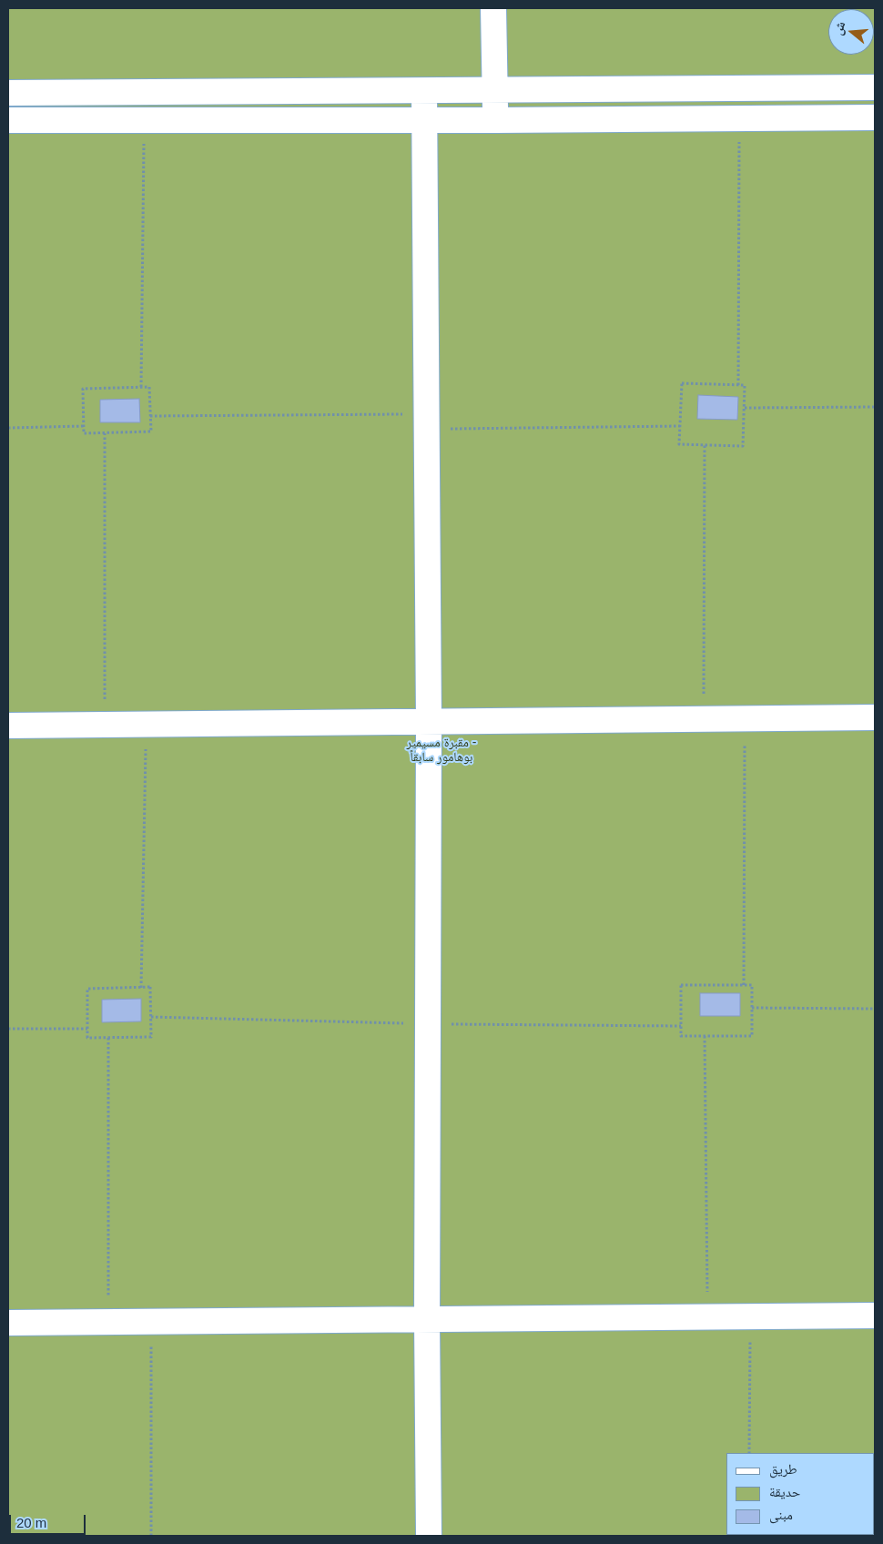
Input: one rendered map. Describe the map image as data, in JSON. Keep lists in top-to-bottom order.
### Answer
{
  "parks": ["مقبرة مسيمير - بوهامور سابقاً"],
  "legend": ["طريق", "حديقة", "مبنى"],
  "scale_bar": "20 m",
  "north": "left"
}
